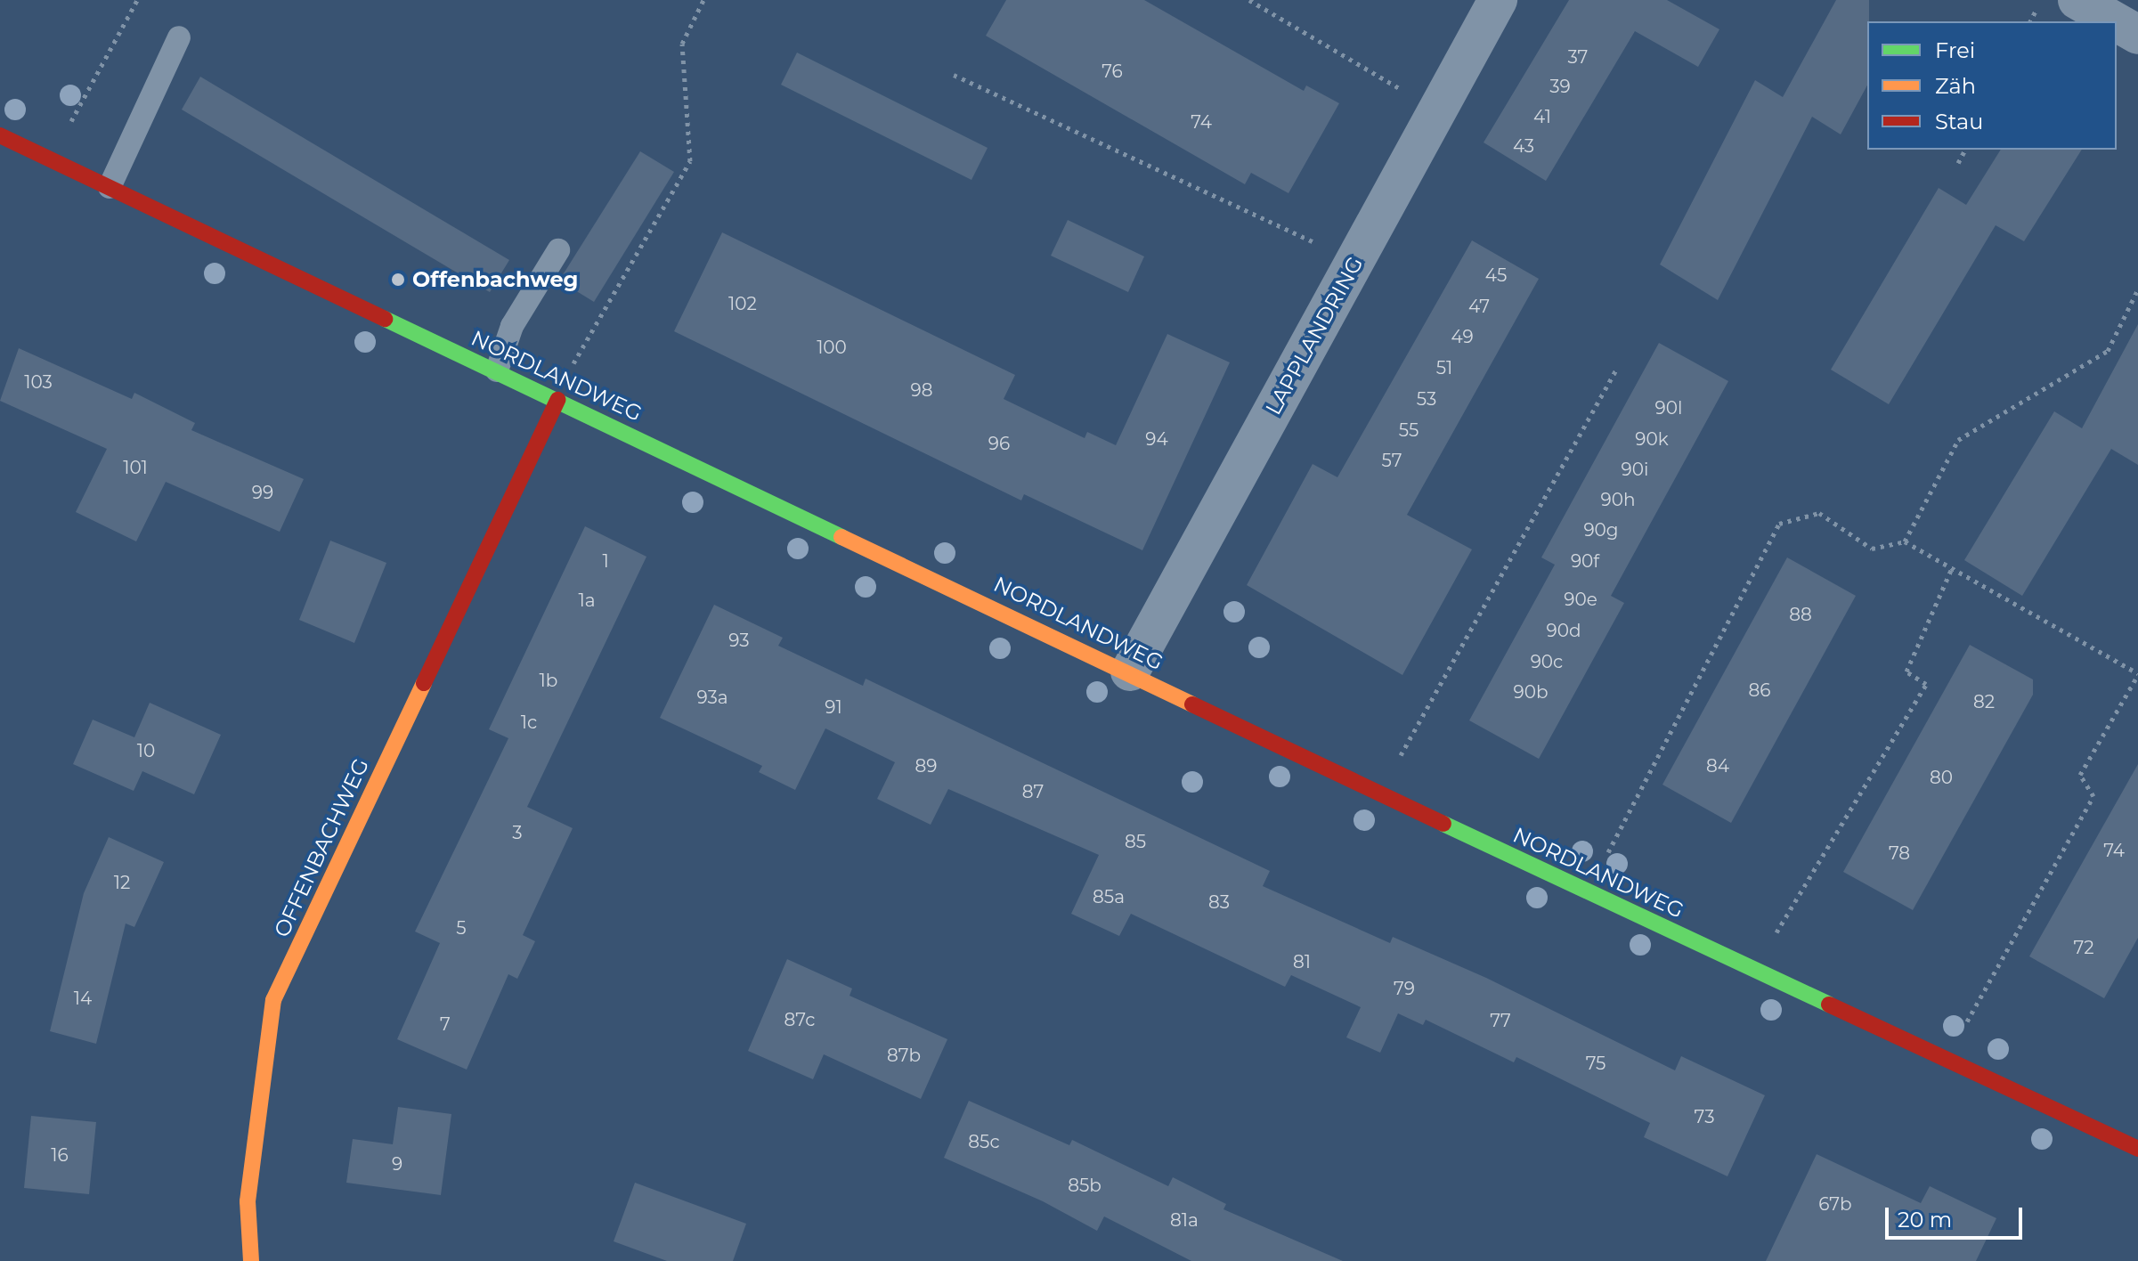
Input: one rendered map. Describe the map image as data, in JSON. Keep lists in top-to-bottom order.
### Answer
{
  "streets": {
    "street": ["LAPPLANDRING", "NORDLANDWEG", "OFFENBACHWEG"]
  },
  "crossings": [
    ["LAPPLANDRING", "NORDLANDWEG"],
    ["NORDLANDWEG", "OFFENBACHWEG"]
  ],
  "places": ["Offenbachweg"],
  "house_numbers": [
    "37",
    "76",
    "39",
    "41",
    "74",
    "43",
    "45",
    "102",
    "47",
    "49",
    "100",
    "51",
    "103",
    "98",
    "53",
    "90l",
    "55",
    "94",
    "90k",
    "96",
    "57",
    "101",
    "90i",
    "99",
    "90h",
    "90g",
    "1",
    "90f",
    "90e",
    "1a",
    "88",
    "90d",
    "93",
    "90c",
    "1b",
    "86",
    "90b",
    "93a",
    "82",
    "91",
    "1c",
    "10",
    "89",
    "84",
    "80",
    "87",
    "3",
    "85",
    "74",
    "78",
    "12",
    "85a",
    "83",
    "5",
    "72",
    "81",
    "79",
    "14",
    "87c",
    "77",
    "7",
    "87b",
    "75",
    "73",
    "85c",
    "16",
    "9",
    "85b",
    "67b",
    "81a"
  ],
  "legend": ["Frei", "Zäh", "Stau"],
  "scale_bar": "20 m"
}
